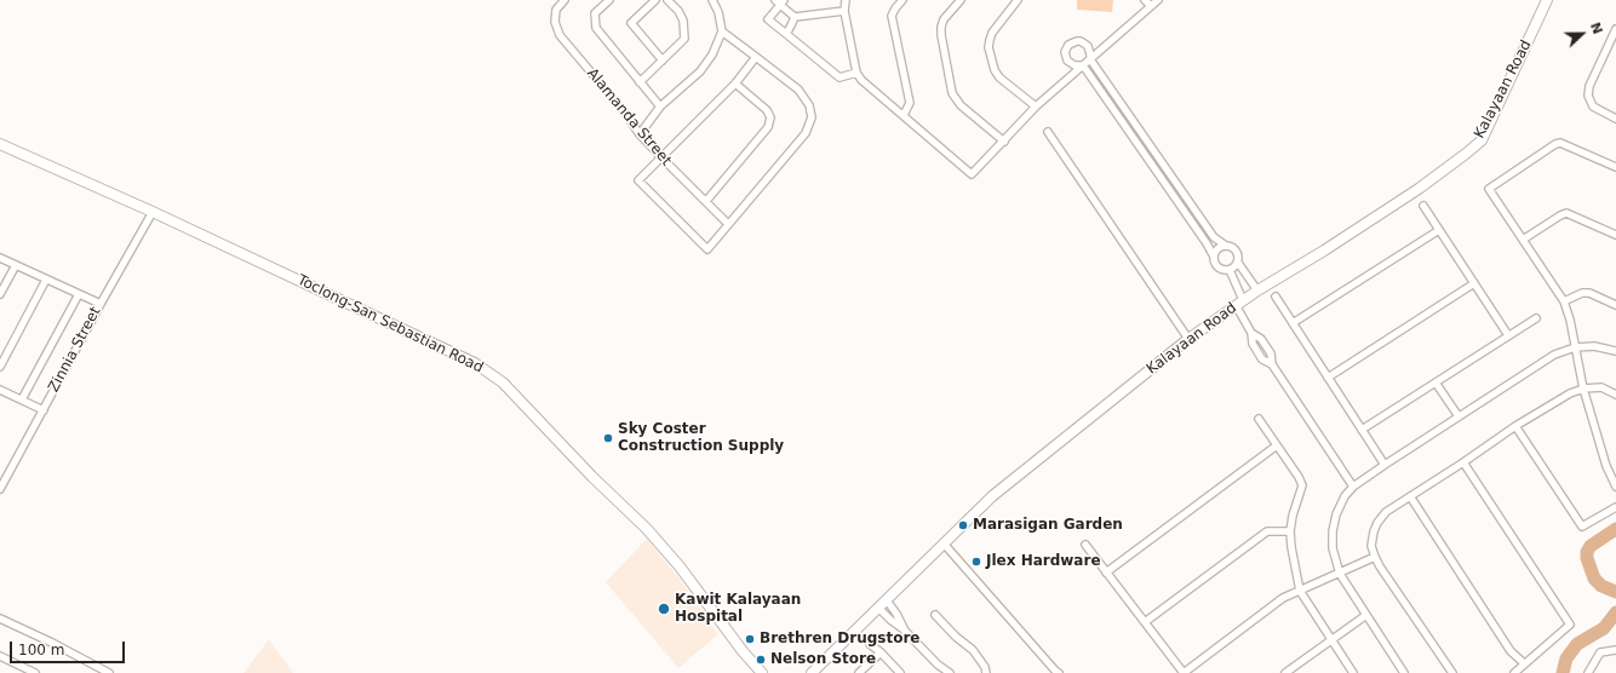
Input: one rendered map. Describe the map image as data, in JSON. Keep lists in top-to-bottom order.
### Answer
{
  "streets": {
    "main road": ["Kalayaan Road", "Toclong-San Sebastian Road"],
    "street": ["Alamanda Street", "Zinnia Street"]
  },
  "crossings": [
    ["Toclong-San Sebastian Road", "Zinnia Street"]
  ],
  "places": [
    "Sky Coster Construction Supply",
    "Marasigan Garden",
    "Jlex Hardware",
    "Kawit Kalayaan Hospital",
    "Brethren Drugstore",
    "Nelson Store"
  ],
  "scale_bar": "100 m",
  "north": "right"
}
